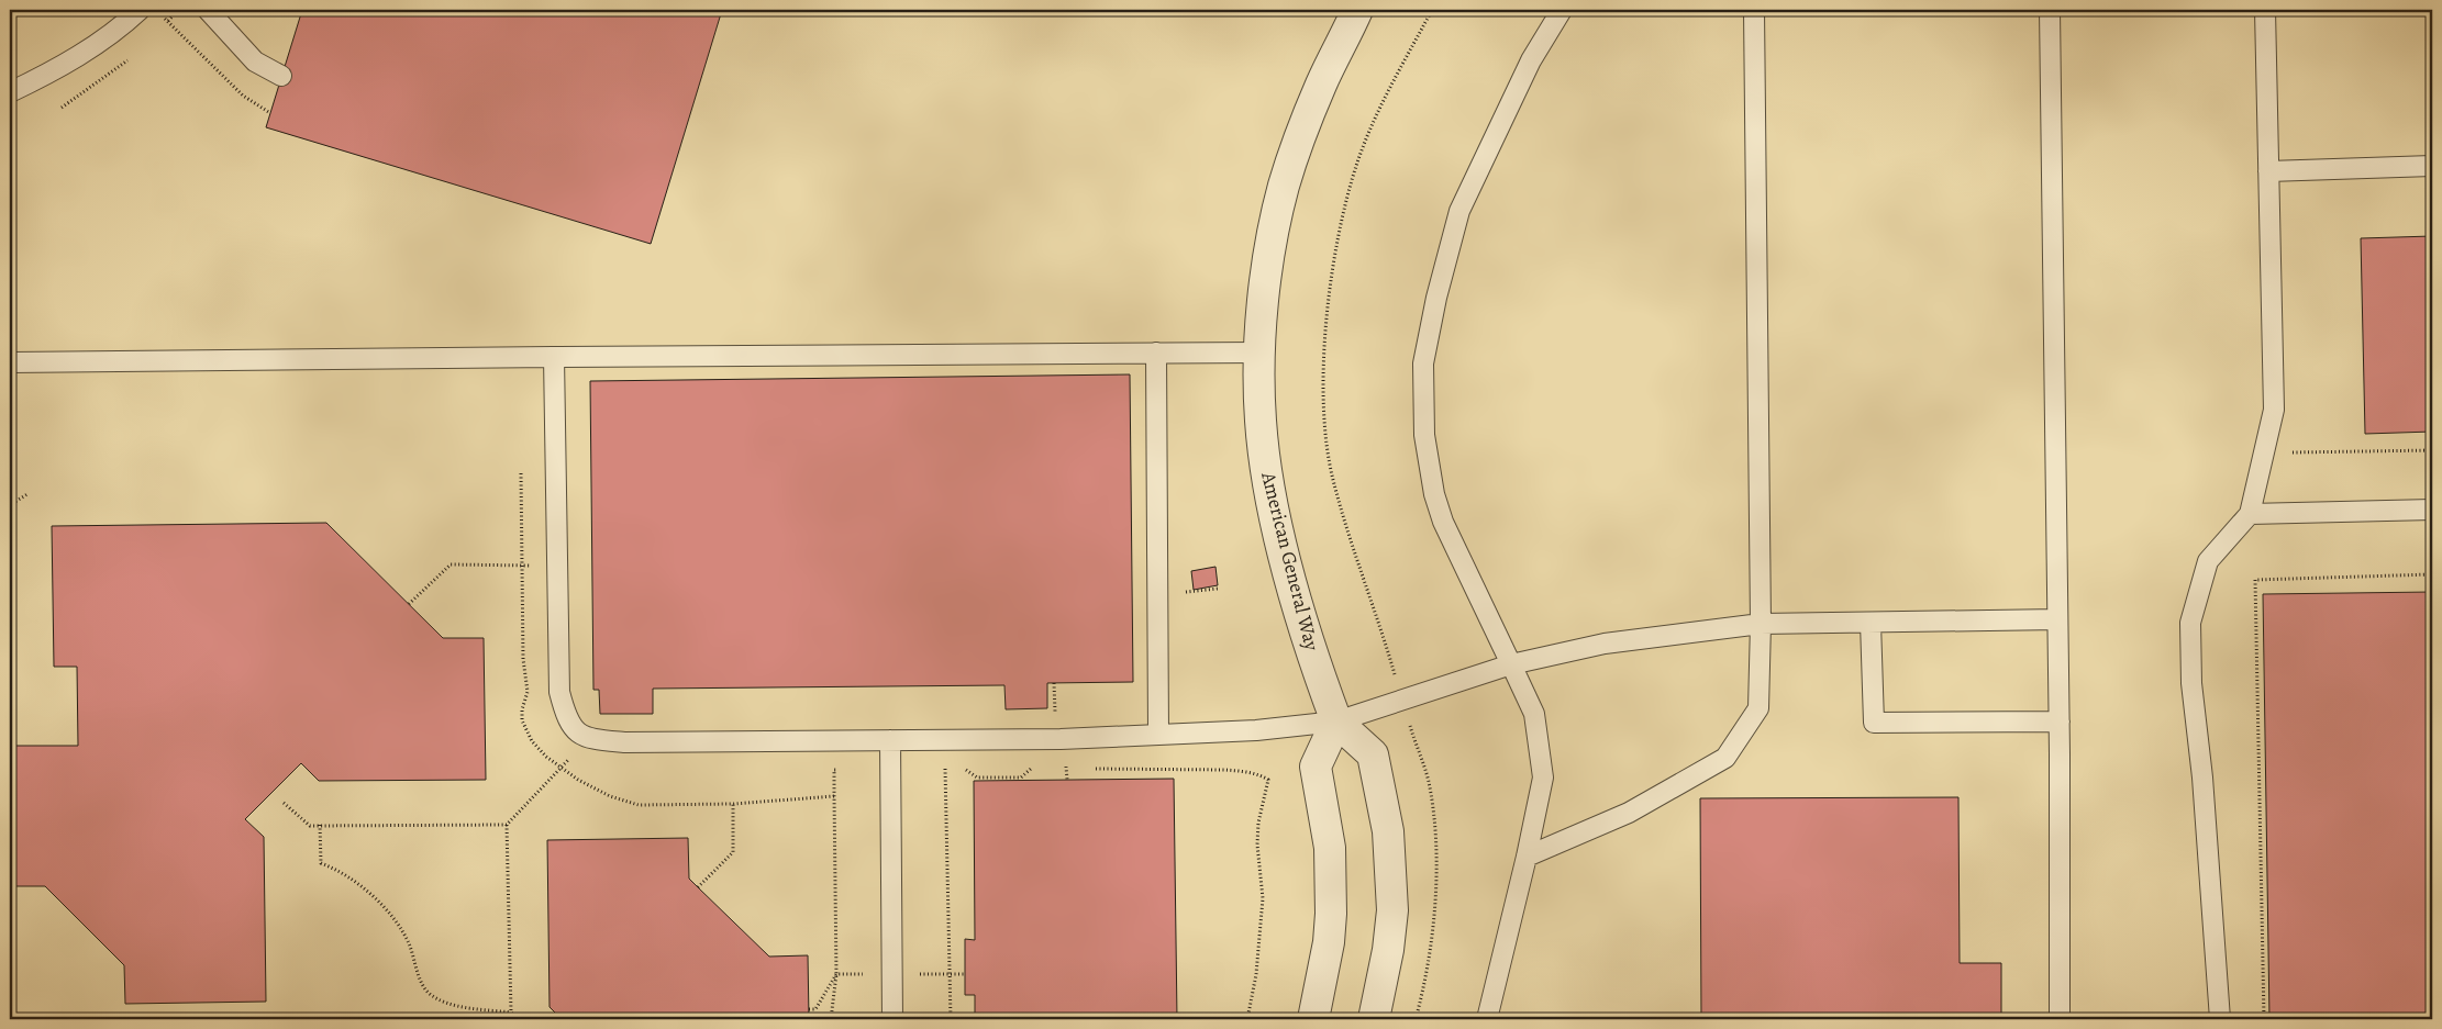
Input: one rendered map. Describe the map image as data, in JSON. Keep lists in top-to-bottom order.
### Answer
{
  "streets": {
    "street": ["American General Way"]
  }
}
